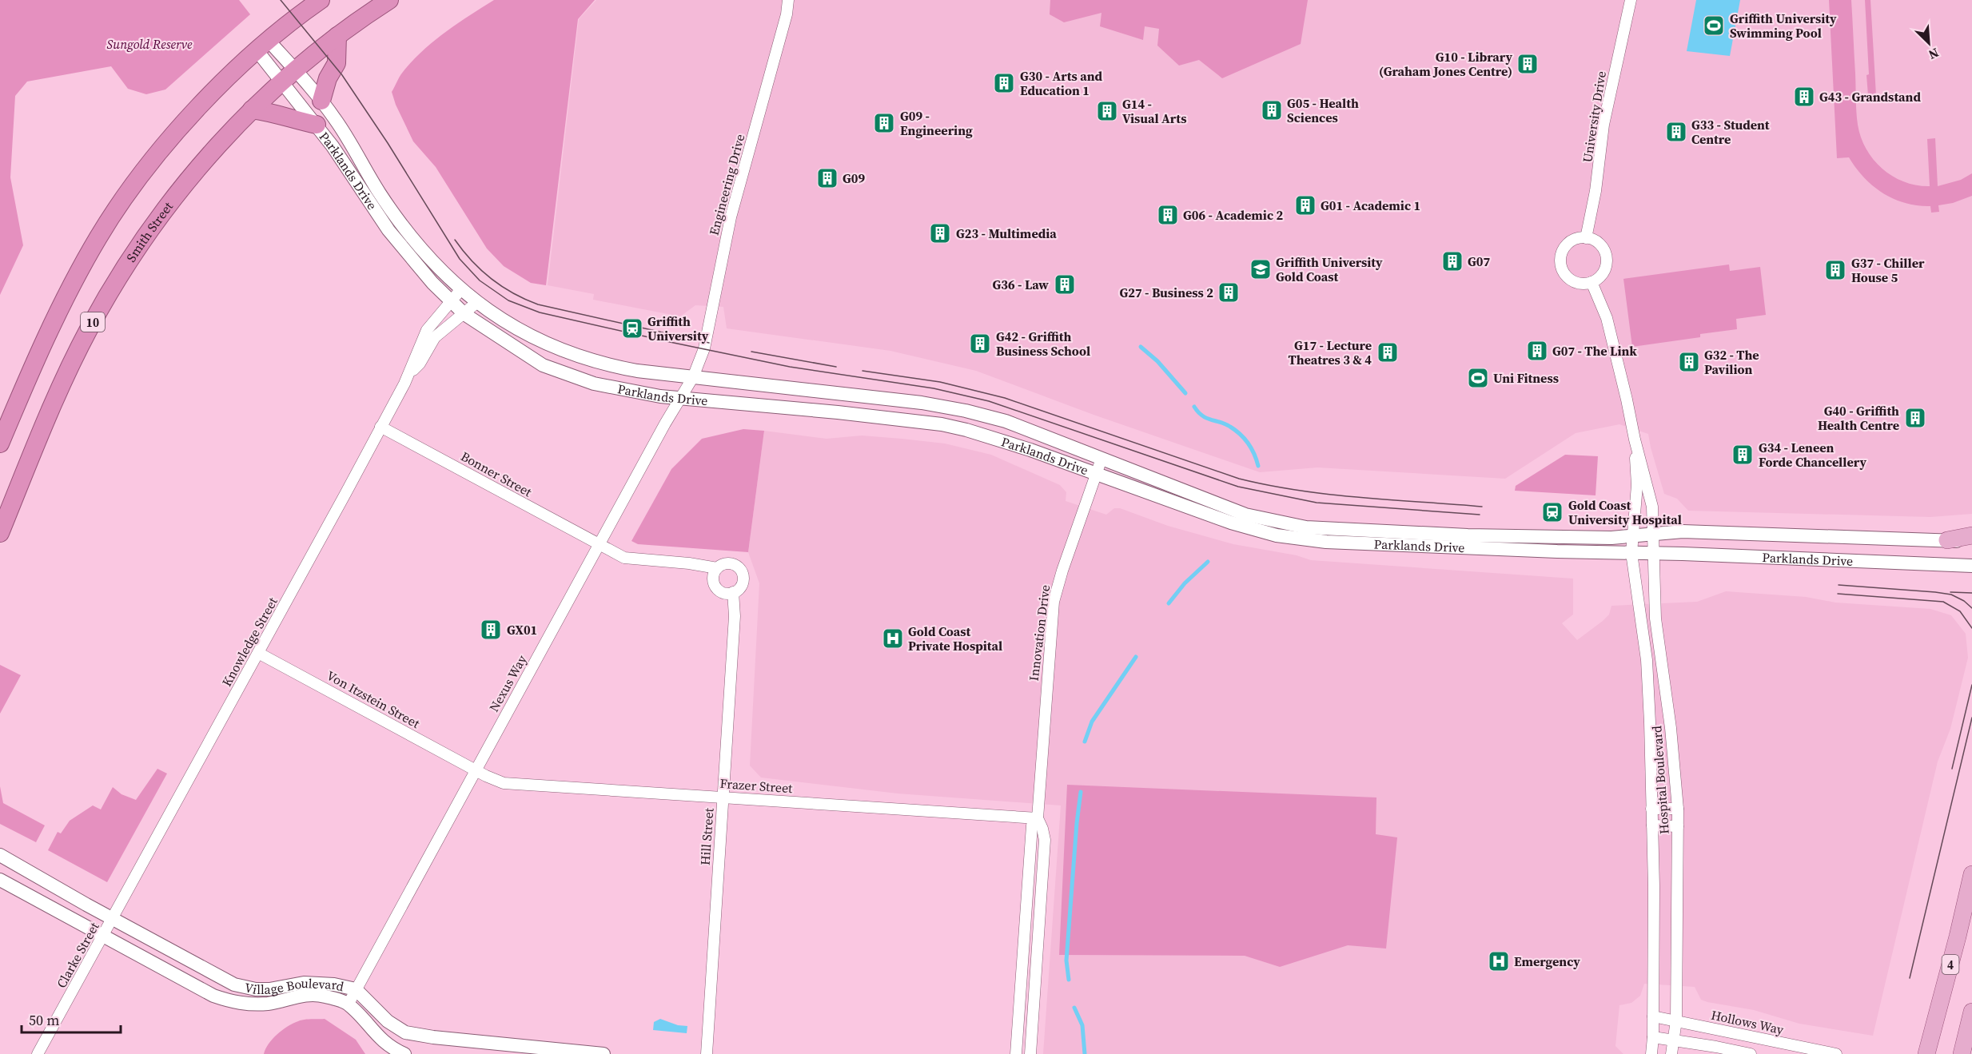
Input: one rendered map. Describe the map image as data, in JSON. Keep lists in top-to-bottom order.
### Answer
{
  "streets": {
    "highway": ["Smith Street", "10"],
    "main road": ["4"],
    "street": [
      "University Drive",
      "Parklands Drive",
      "Engineering Drive",
      "Bonner Street",
      "Innovation Drive",
      "Knowledge Street",
      "Nexus Way",
      "Von Itzstein Street",
      "Hospital Boulevard",
      "Frazer Street",
      "Hill Street",
      "Clarke Street",
      "Village Boulevard",
      "Hollows Way"
    ]
  },
  "crossings": [
    ["Parklands Drive", "Engineering Drive"],
    ["Parklands Drive", "Smith Street"],
    ["Parklands Drive", "Innovation Drive"],
    ["Parklands Drive", "Knowledge Street"],
    ["Parklands Drive", "Nexus Way"],
    ["Parklands Drive", "Hospital Boulevard"],
    ["Engineering Drive", "Nexus Way"],
    ["Bonner Street", "Knowledge Street"],
    ["Bonner Street", "Nexus Way"],
    ["Innovation Drive", "Frazer Street"],
    ["Knowledge Street", "Von Itzstein Street"],
    ["Knowledge Street", "Clarke Street"],
    ["Knowledge Street", "Village Boulevard"],
    ["Nexus Way", "Von Itzstein Street"],
    ["Nexus Way", "Frazer Street"],
    ["Nexus Way", "Village Boulevard"],
    ["Von Itzstein Street", "Frazer Street"],
    ["Hospital Boulevard", "Hollows Way"],
    ["Frazer Street", "Hill Street"],
    ["Clarke Street", "Village Boulevard"]
  ],
  "parks": ["Sungold Reserve"],
  "places": {
    "sports": ["Griffith University Swimming Pool", "Uni Fitness"],
    "building": [
      "G10 - Library (Graham Jones Centre)",
      "G30 - Arts and Education 1",
      "G43 - Grandstand",
      "G05 - Health Sciences",
      "G14 - Visual Arts",
      "G09 - Engineering",
      "G33 - Student Centre",
      "G09",
      "G01 - Academic 1",
      "G06 - Academic 2",
      "G23 - Multimedia",
      "G07",
      "G37 - Chiller House 5",
      "G36 - Law",
      "G27 - Business 2",
      "G42 - Griffith Business School",
      "G07 - The Link",
      "G17 - Lecture Theatres 3 & 4",
      "G32 - The Pavilion",
      "G40 - Griffith Health Centre",
      "G34 - Leneen Forde Chancellery",
      "GX01"
    ],
    "school or university": ["Griffith University Gold Coast"],
    "station": ["Griffith University", "Gold Coast University Hospital"],
    "hospital": ["Gold Coast Private Hospital", "Emergency"]
  },
  "scale_bar": "50 m",
  "north": "bottom right"
}
